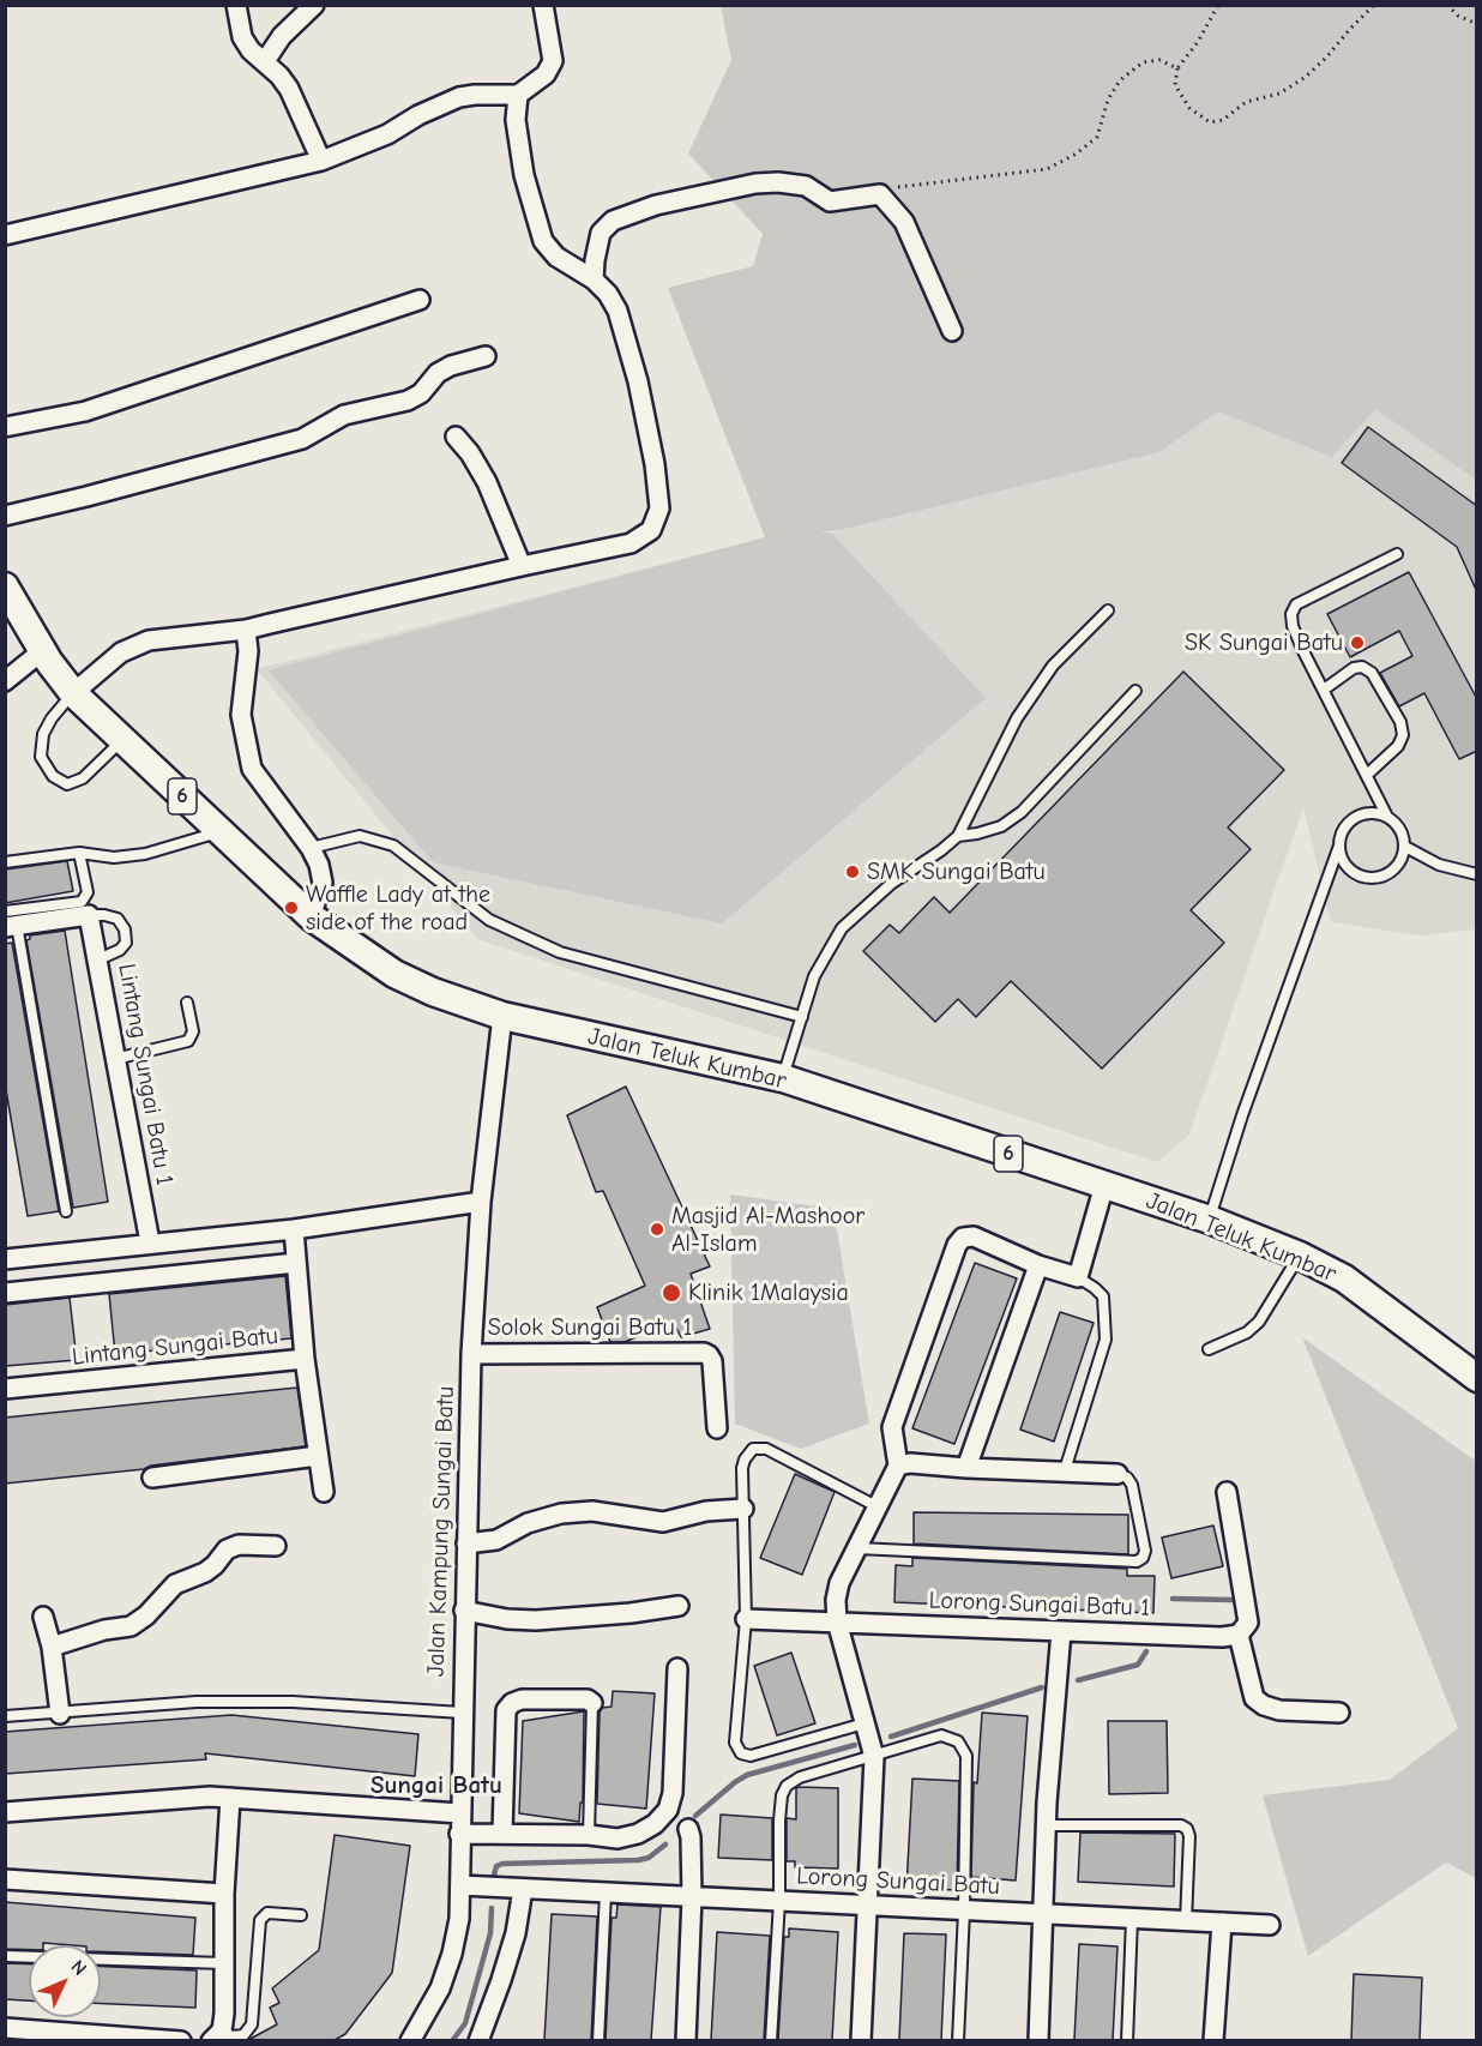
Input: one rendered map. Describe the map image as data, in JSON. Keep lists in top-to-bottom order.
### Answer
{
  "streets": {
    "main road": ["6", "Jalan Teluk Kumbar"],
    "street": [
      "Lintang Sungai Batu 1",
      "Solok Sungai Batu 1",
      "Lintang Sungai Batu",
      "Jalan Kampung Sungai Batu",
      "Lorong Sungai Batu 1",
      "Lorong Sungai Batu"
    ]
  },
  "crossings": [
    ["Jalan Teluk Kumbar", "Jalan Kampung Sungai Batu"],
    ["Solok Sungai Batu 1", "Jalan Kampung Sungai Batu"],
    ["Jalan Kampung Sungai Batu", "Lorong Sungai Batu"]
  ],
  "districts": ["Sungai Batu"],
  "places": [
    "SK Sungai Batu",
    "SMK Sungai Batu",
    "Waffle Lady at the side of the road",
    "Masjid Al-Mashoor Al-Islam",
    "Klinik 1Malaysia"
  ],
  "north": "top right"
}
